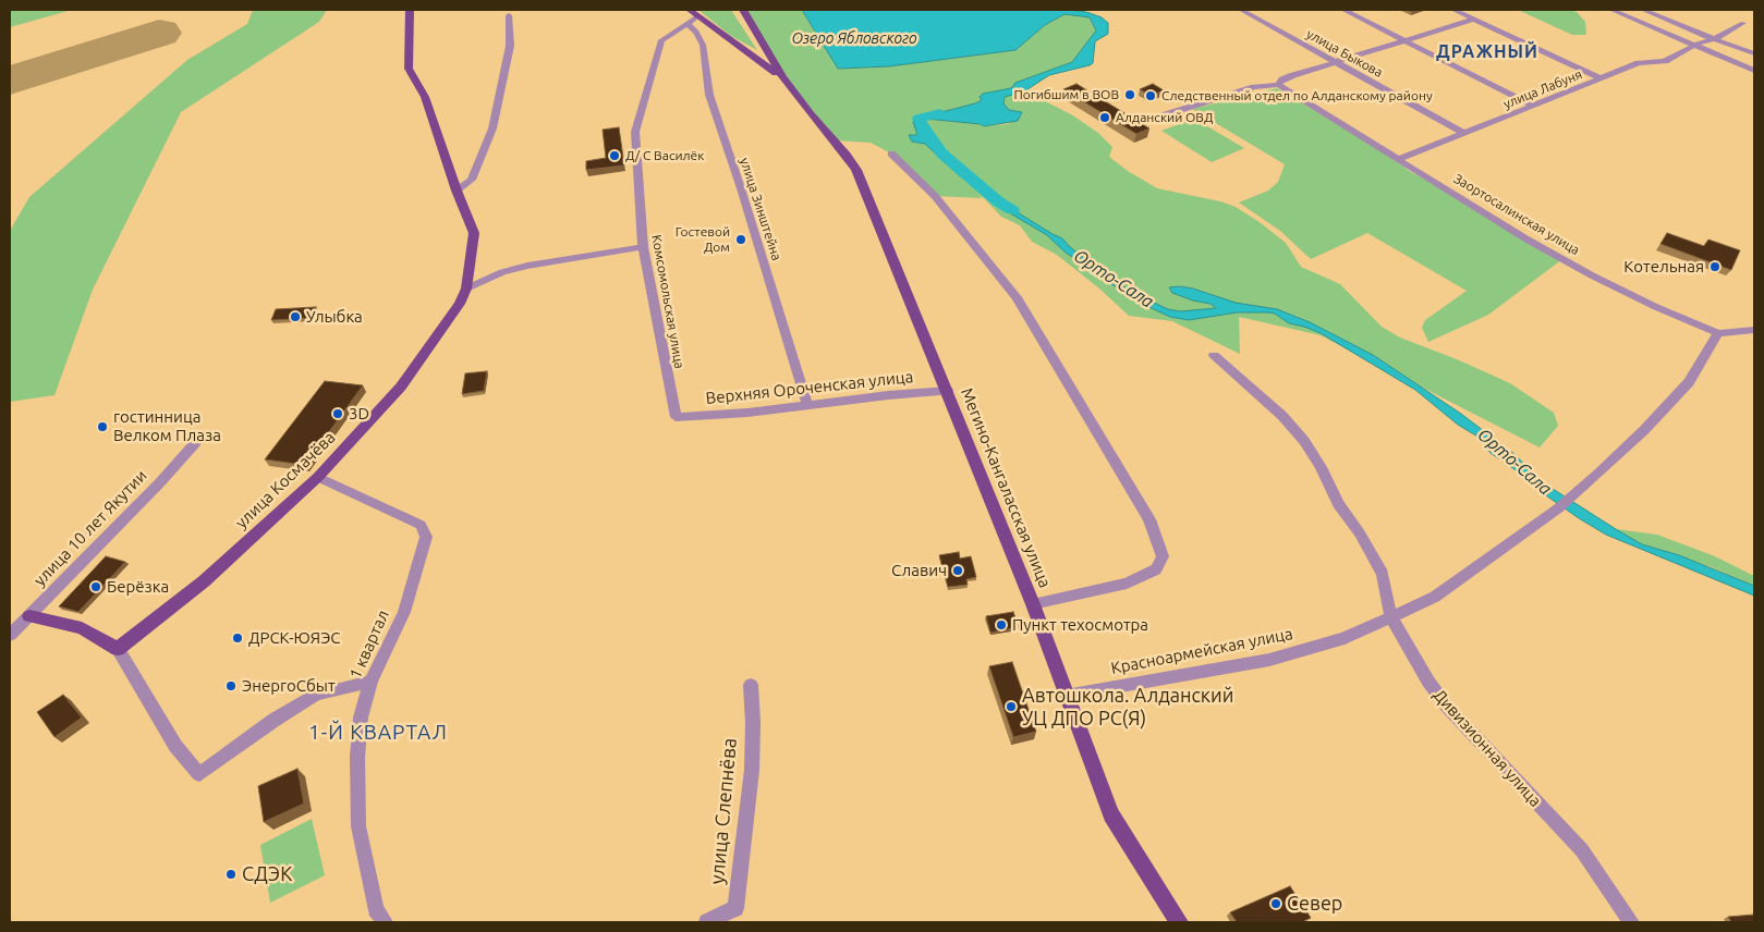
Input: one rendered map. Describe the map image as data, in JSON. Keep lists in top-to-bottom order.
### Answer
{
  "streets": {
    "main road": ["улица Космачёва", "Мегино-Кангаласская улица"],
    "street": [
      "улица Быкова",
      "улица Лабуня",
      "улица Зинштейна",
      "Заортосалинская улица",
      "Комсомольская улица",
      "Верхняя Ороченская улица",
      "улица 10 лет Якутии",
      "1 квартал",
      "Красноармейская улица",
      "Дивизионная улица",
      "улица Слепнёва"
    ]
  },
  "crossings": [
    ["улица Быкова", "улица Лабуня"],
    ["улица Лабуня", "Заортосалинская улица"],
    ["улица Зинштейна", "Комсомольская улица"],
    ["улица Зинштейна", "Верхняя Ороченская улица"],
    ["Заортосалинская улица", "Красноармейская улица"],
    ["Комсомольская улица", "Верхняя Ороченская улица"],
    ["Комсомольская улица", "Мегино-Кангаласская улица"],
    ["Верхняя Ороченская улица", "Мегино-Кангаласская улица"],
    ["улица Космачёва", "1 квартал"],
    ["Мегино-Кангаласская улица", "Красноармейская улица"],
    ["Красноармейская улица", "Дивизионная улица"]
  ],
  "districts": ["ДРАЖНЫЙ", "1-Й КВАРТАЛ"],
  "water": ["Озеро Ябловского", "Орто-Сала"],
  "places": [
    "Погибшим в ВОВ",
    "Следственный отдел по Алданскому району",
    "Алданский ОВД",
    "Д/ С Василёк",
    "Гостевой Дом",
    "Котельная",
    "Улыбка",
    "3D",
    "гостинница Велком Плаза",
    "Славич",
    "Берёзка",
    "Пункт техосмотра",
    "ДРСК-ЮЯЭС",
    "ЭнергоСбыт",
    "Автошкола. Алданский УЦ ДПО РС(Я)",
    "СДЭК",
    "Север"
  ]
}
